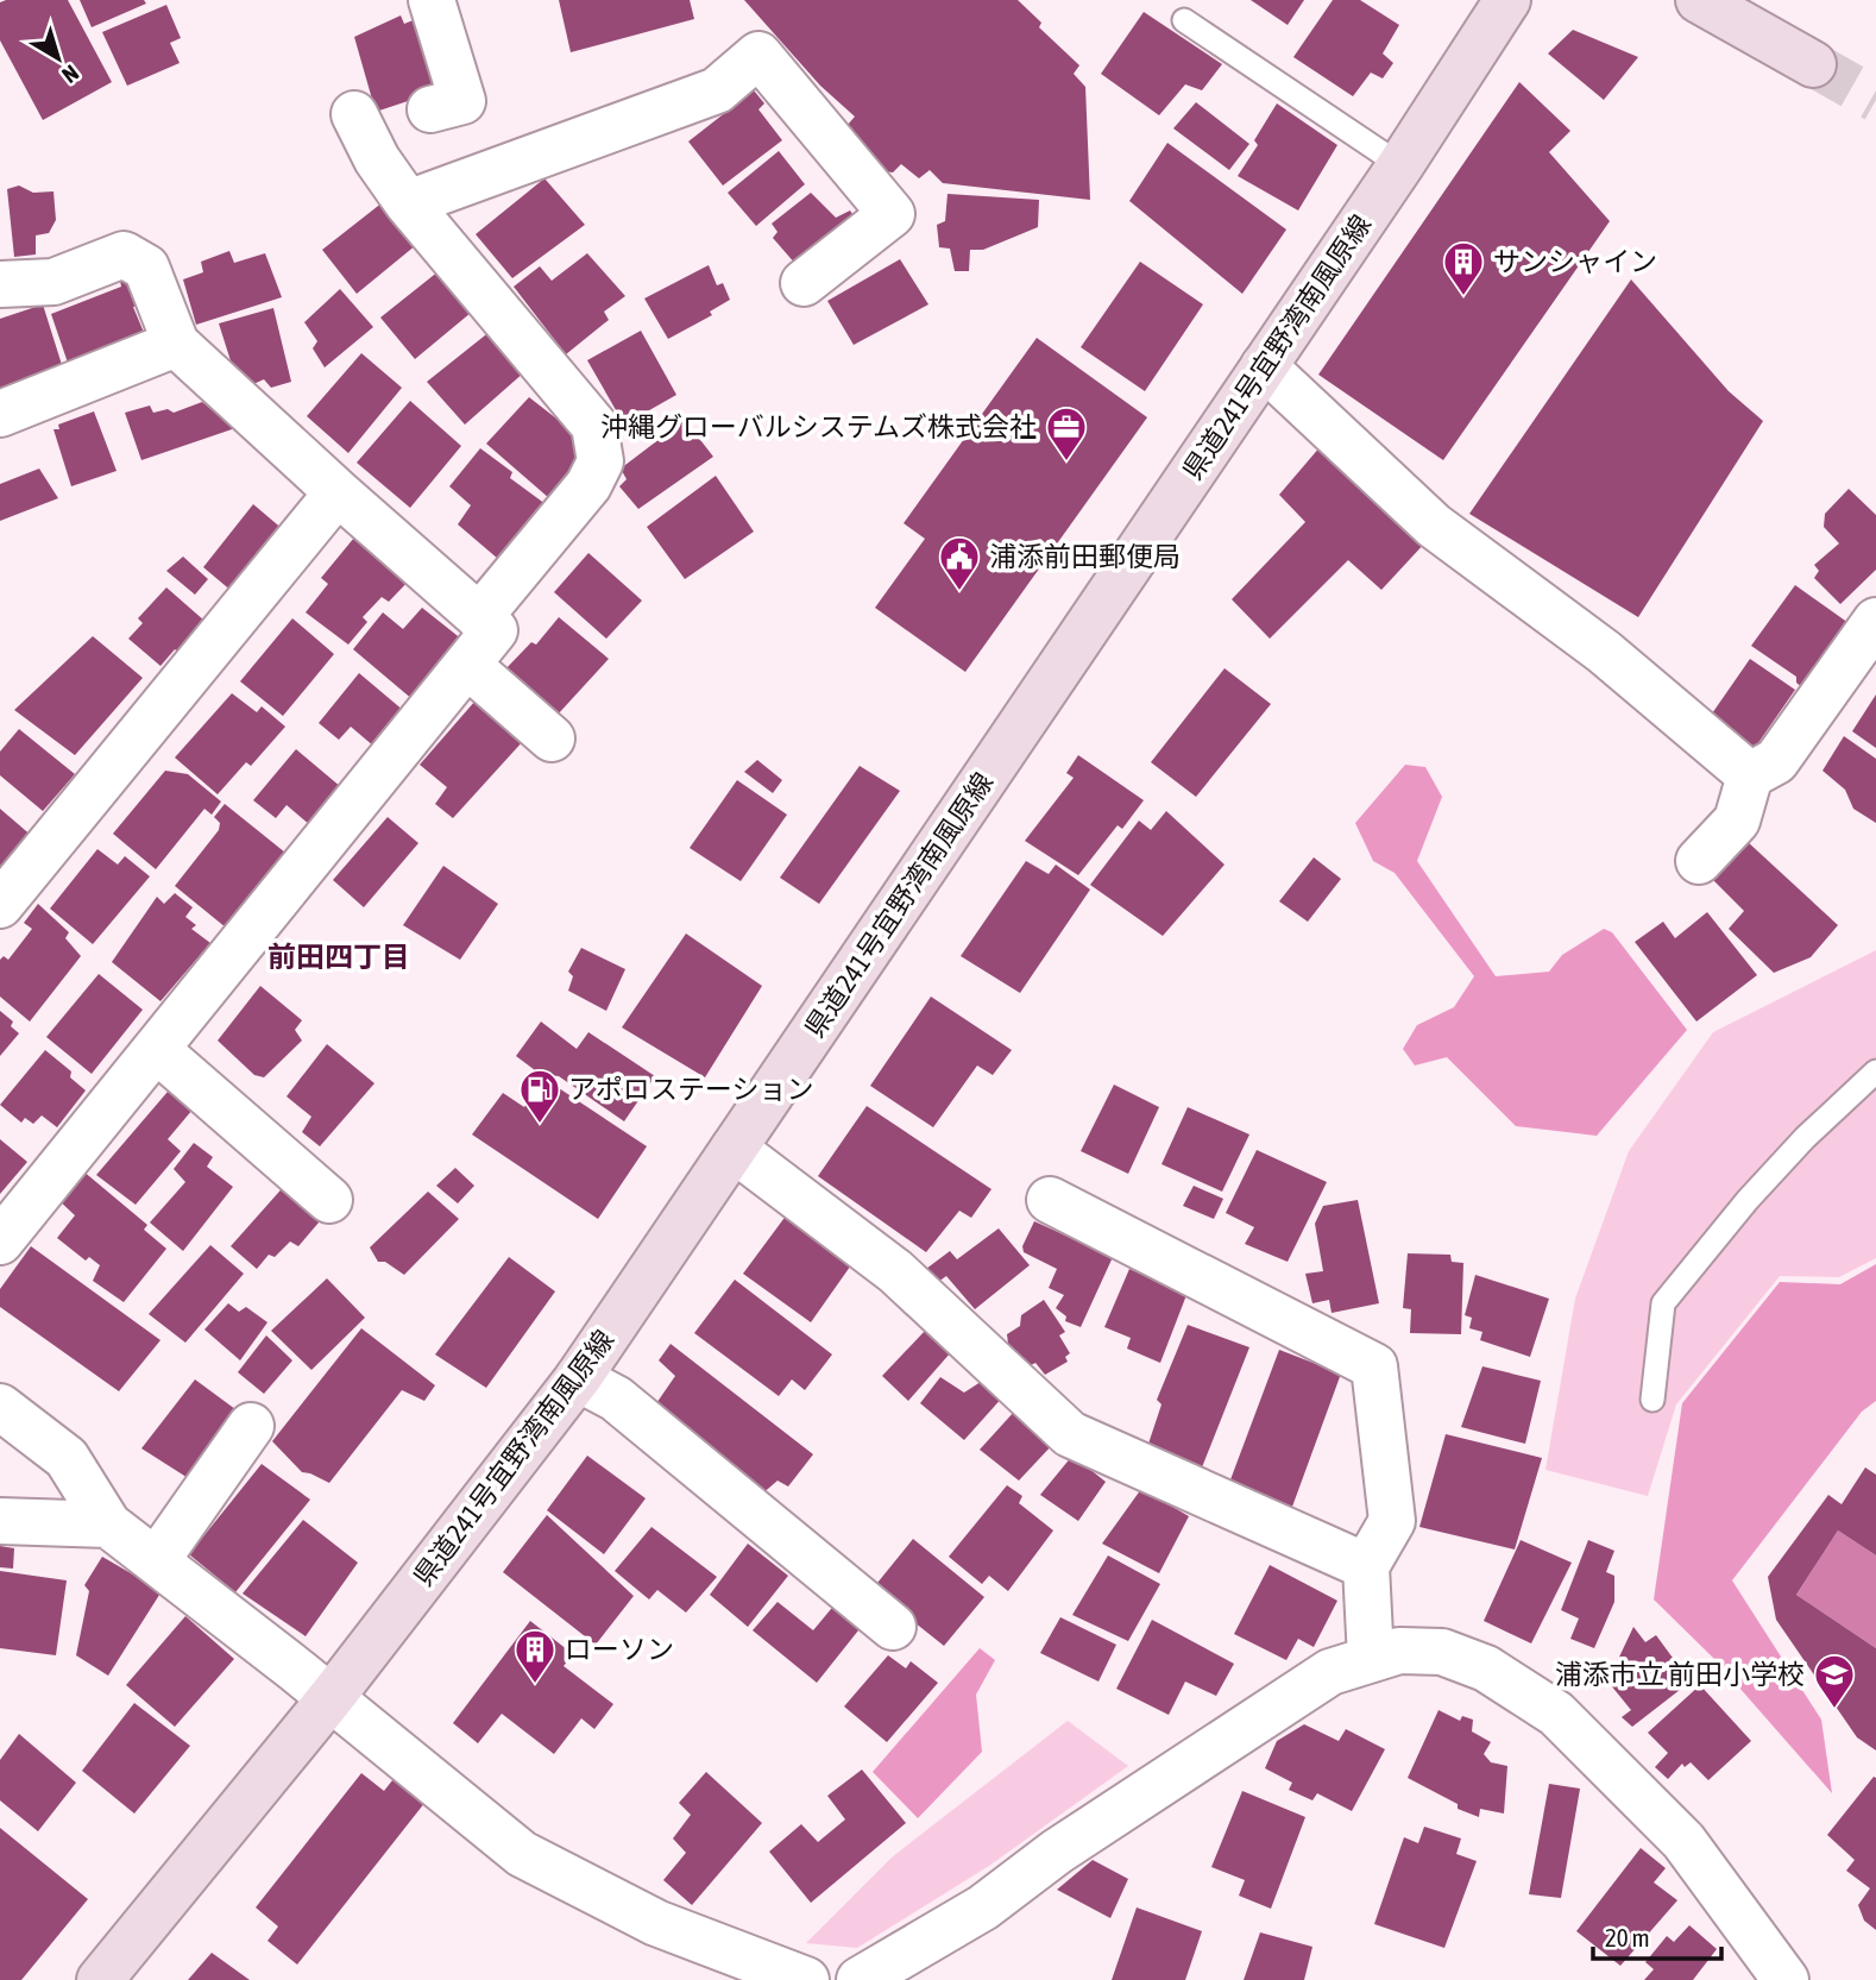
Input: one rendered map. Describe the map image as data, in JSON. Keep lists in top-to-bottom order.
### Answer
{
  "streets": {
    "main road": ["県道241号宜野湾南風原線"]
  },
  "districts": ["前田四丁目"],
  "places": {
    "building": ["サンシャイン", "ローソン"],
    "office": ["沖縄グローバルシステムズ株式会社"],
    "public building": ["浦添前田郵便局"],
    "fuel station": ["アポロステーション"],
    "school or university": ["浦添市立 前田小学校"]
  },
  "scale_bar": "20 m",
  "north": "bottom right"
}
